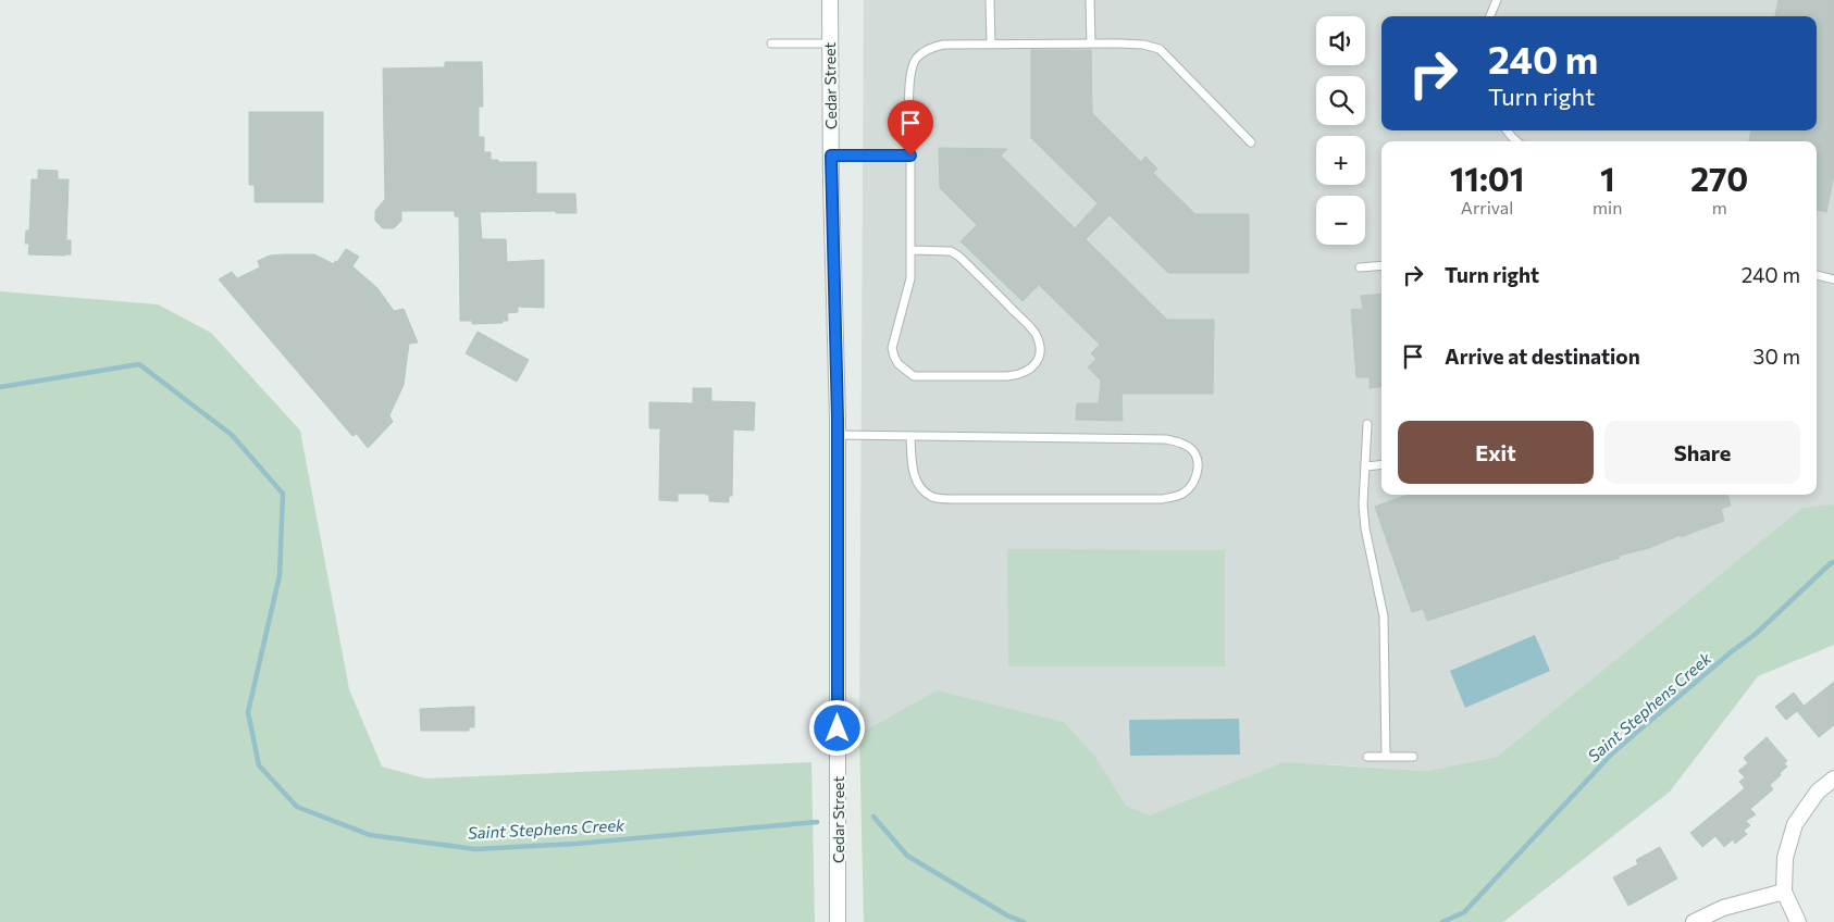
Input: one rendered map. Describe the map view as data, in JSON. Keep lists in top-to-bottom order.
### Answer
{
  "streets": {
    "street": ["Cedar Street"]
  },
  "water": ["Saint Stephens Creek"],
  "page": {
    "map_buttons": ["+", "−"],
    "turn": ["240 m", "Turn right"],
    "eta": [
      "11:01",
      "Arrival",
      "1",
      "min",
      "270",
      "m"
    ],
    "list": [
      {
        "name": "Turn right",
        "value": "240 m"
      },
      {
        "name": "Arrive at destination",
        "value": "30 m"
      }
    ],
    "buttons": ["Exit", "Share"]
  }
}
